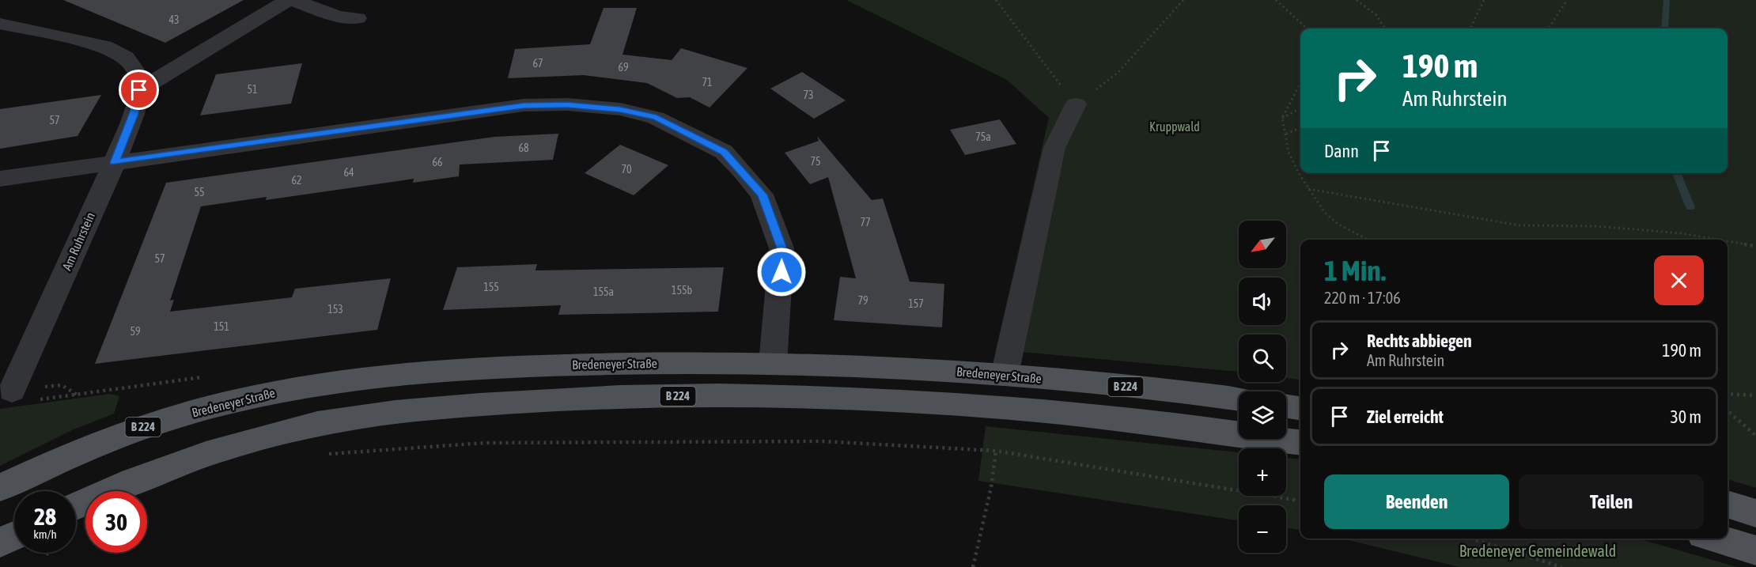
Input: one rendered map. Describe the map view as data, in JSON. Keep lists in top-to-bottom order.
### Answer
{
  "streets": {
    "main road": ["Bredeneyer Straße", "B 224"],
    "street": ["Am Ruhrstein"]
  },
  "parks": ["Kruppwald", "Bredeneyer Gemeindewald"],
  "house_numbers": [
    "43",
    "67",
    "69",
    "71",
    "51",
    "73",
    "57",
    "75a",
    "68",
    "75",
    "66",
    "70",
    "64",
    "62",
    "55",
    "77",
    "57",
    "155",
    "155b",
    "155a",
    "79",
    "157",
    "153",
    "151",
    "59"
  ],
  "north": "bottom left",
  "page": {
    "turn": ["190 m", "Am Ruhrstein"],
    "then": "Dann",
    "map_buttons": ["+", "−"],
    "heading": ["1 Min.", "220 m · 17:06"],
    "list": [
      {
        "name": "Rechts abbiegen",
        "note": "Am Ruhrstein",
        "value": "190 m"
      },
      {
        "name": "Ziel erreicht",
        "value": "30 m"
      }
    ],
    "buttons": ["Beenden", "Teilen"],
    "speed": "28 km/h",
    "limit": "30"
  }
}
